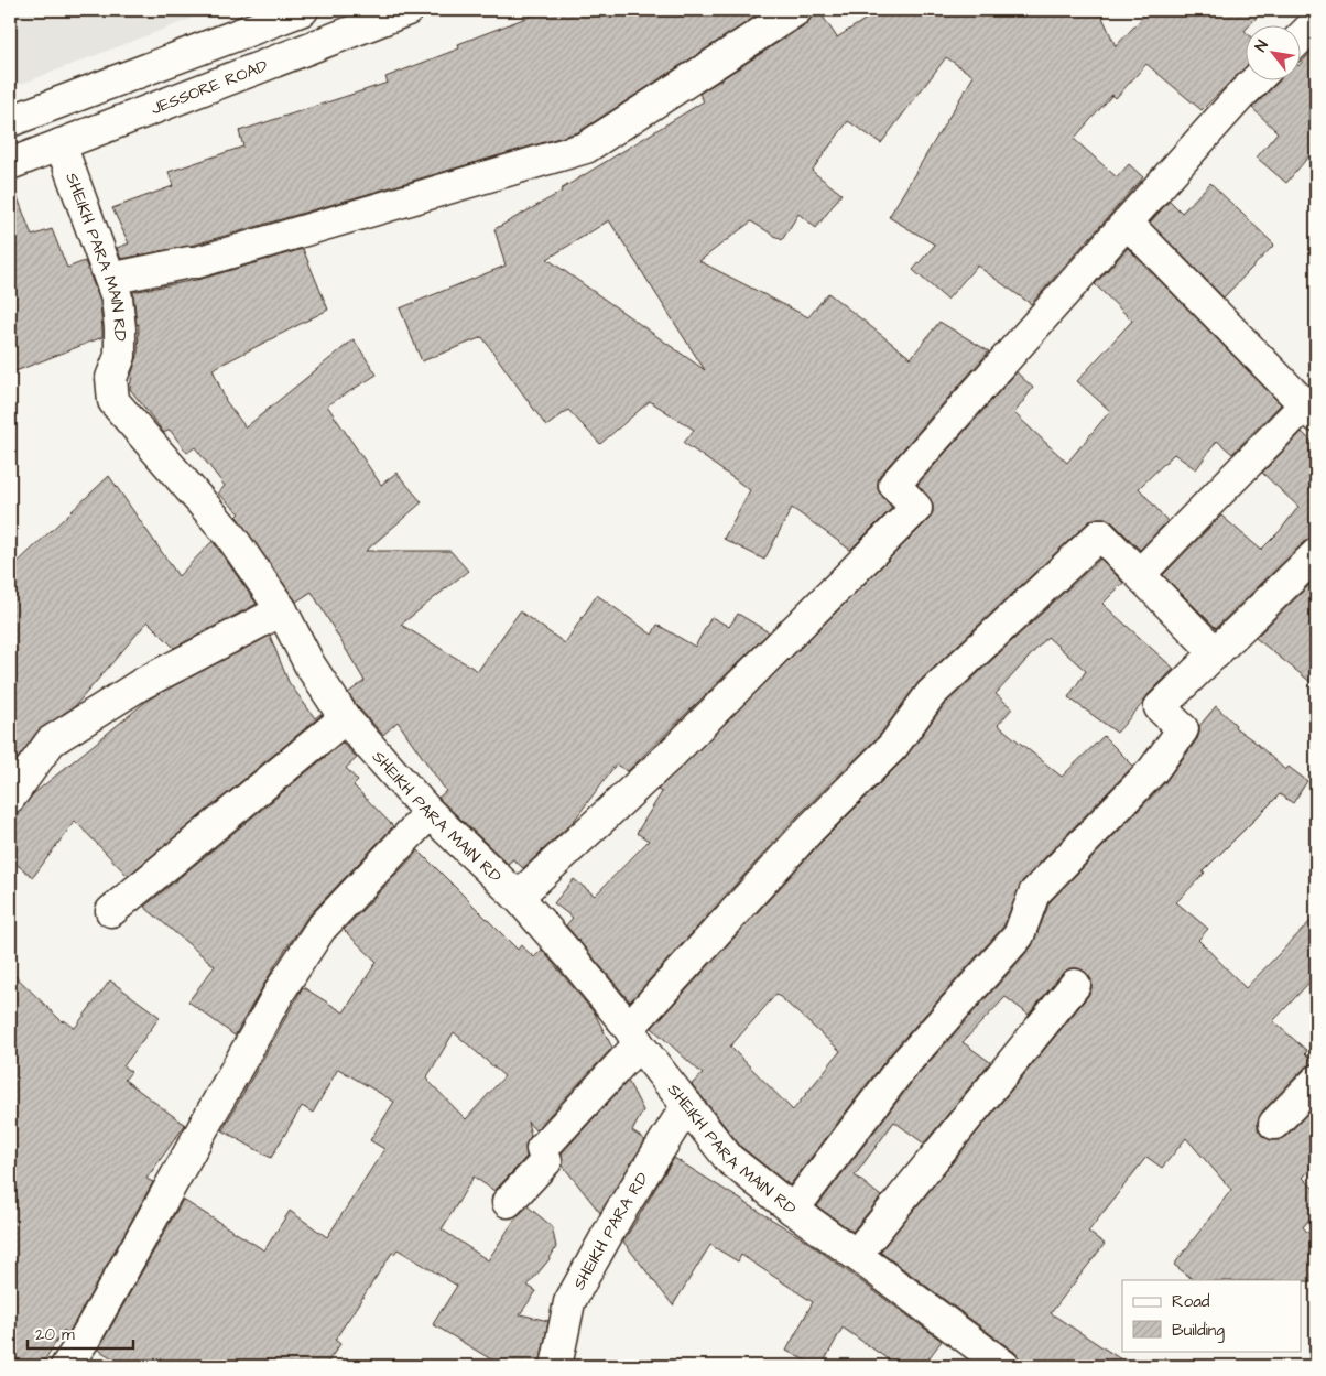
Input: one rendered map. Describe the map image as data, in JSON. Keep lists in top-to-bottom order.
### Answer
{
  "streets": {
    "main road": ["JESSORE ROAD", "SHEIKH PARA MAIN RD", "SHEIKH PARA RD"]
  },
  "crossings": [
    ["JESSORE ROAD", "SHEIKH PARA MAIN RD"],
    ["SHEIKH PARA MAIN RD", "SHEIKH PARA RD"]
  ],
  "legend": ["Road", "Building"],
  "scale_bar": "20 m",
  "north": "top left"
}
